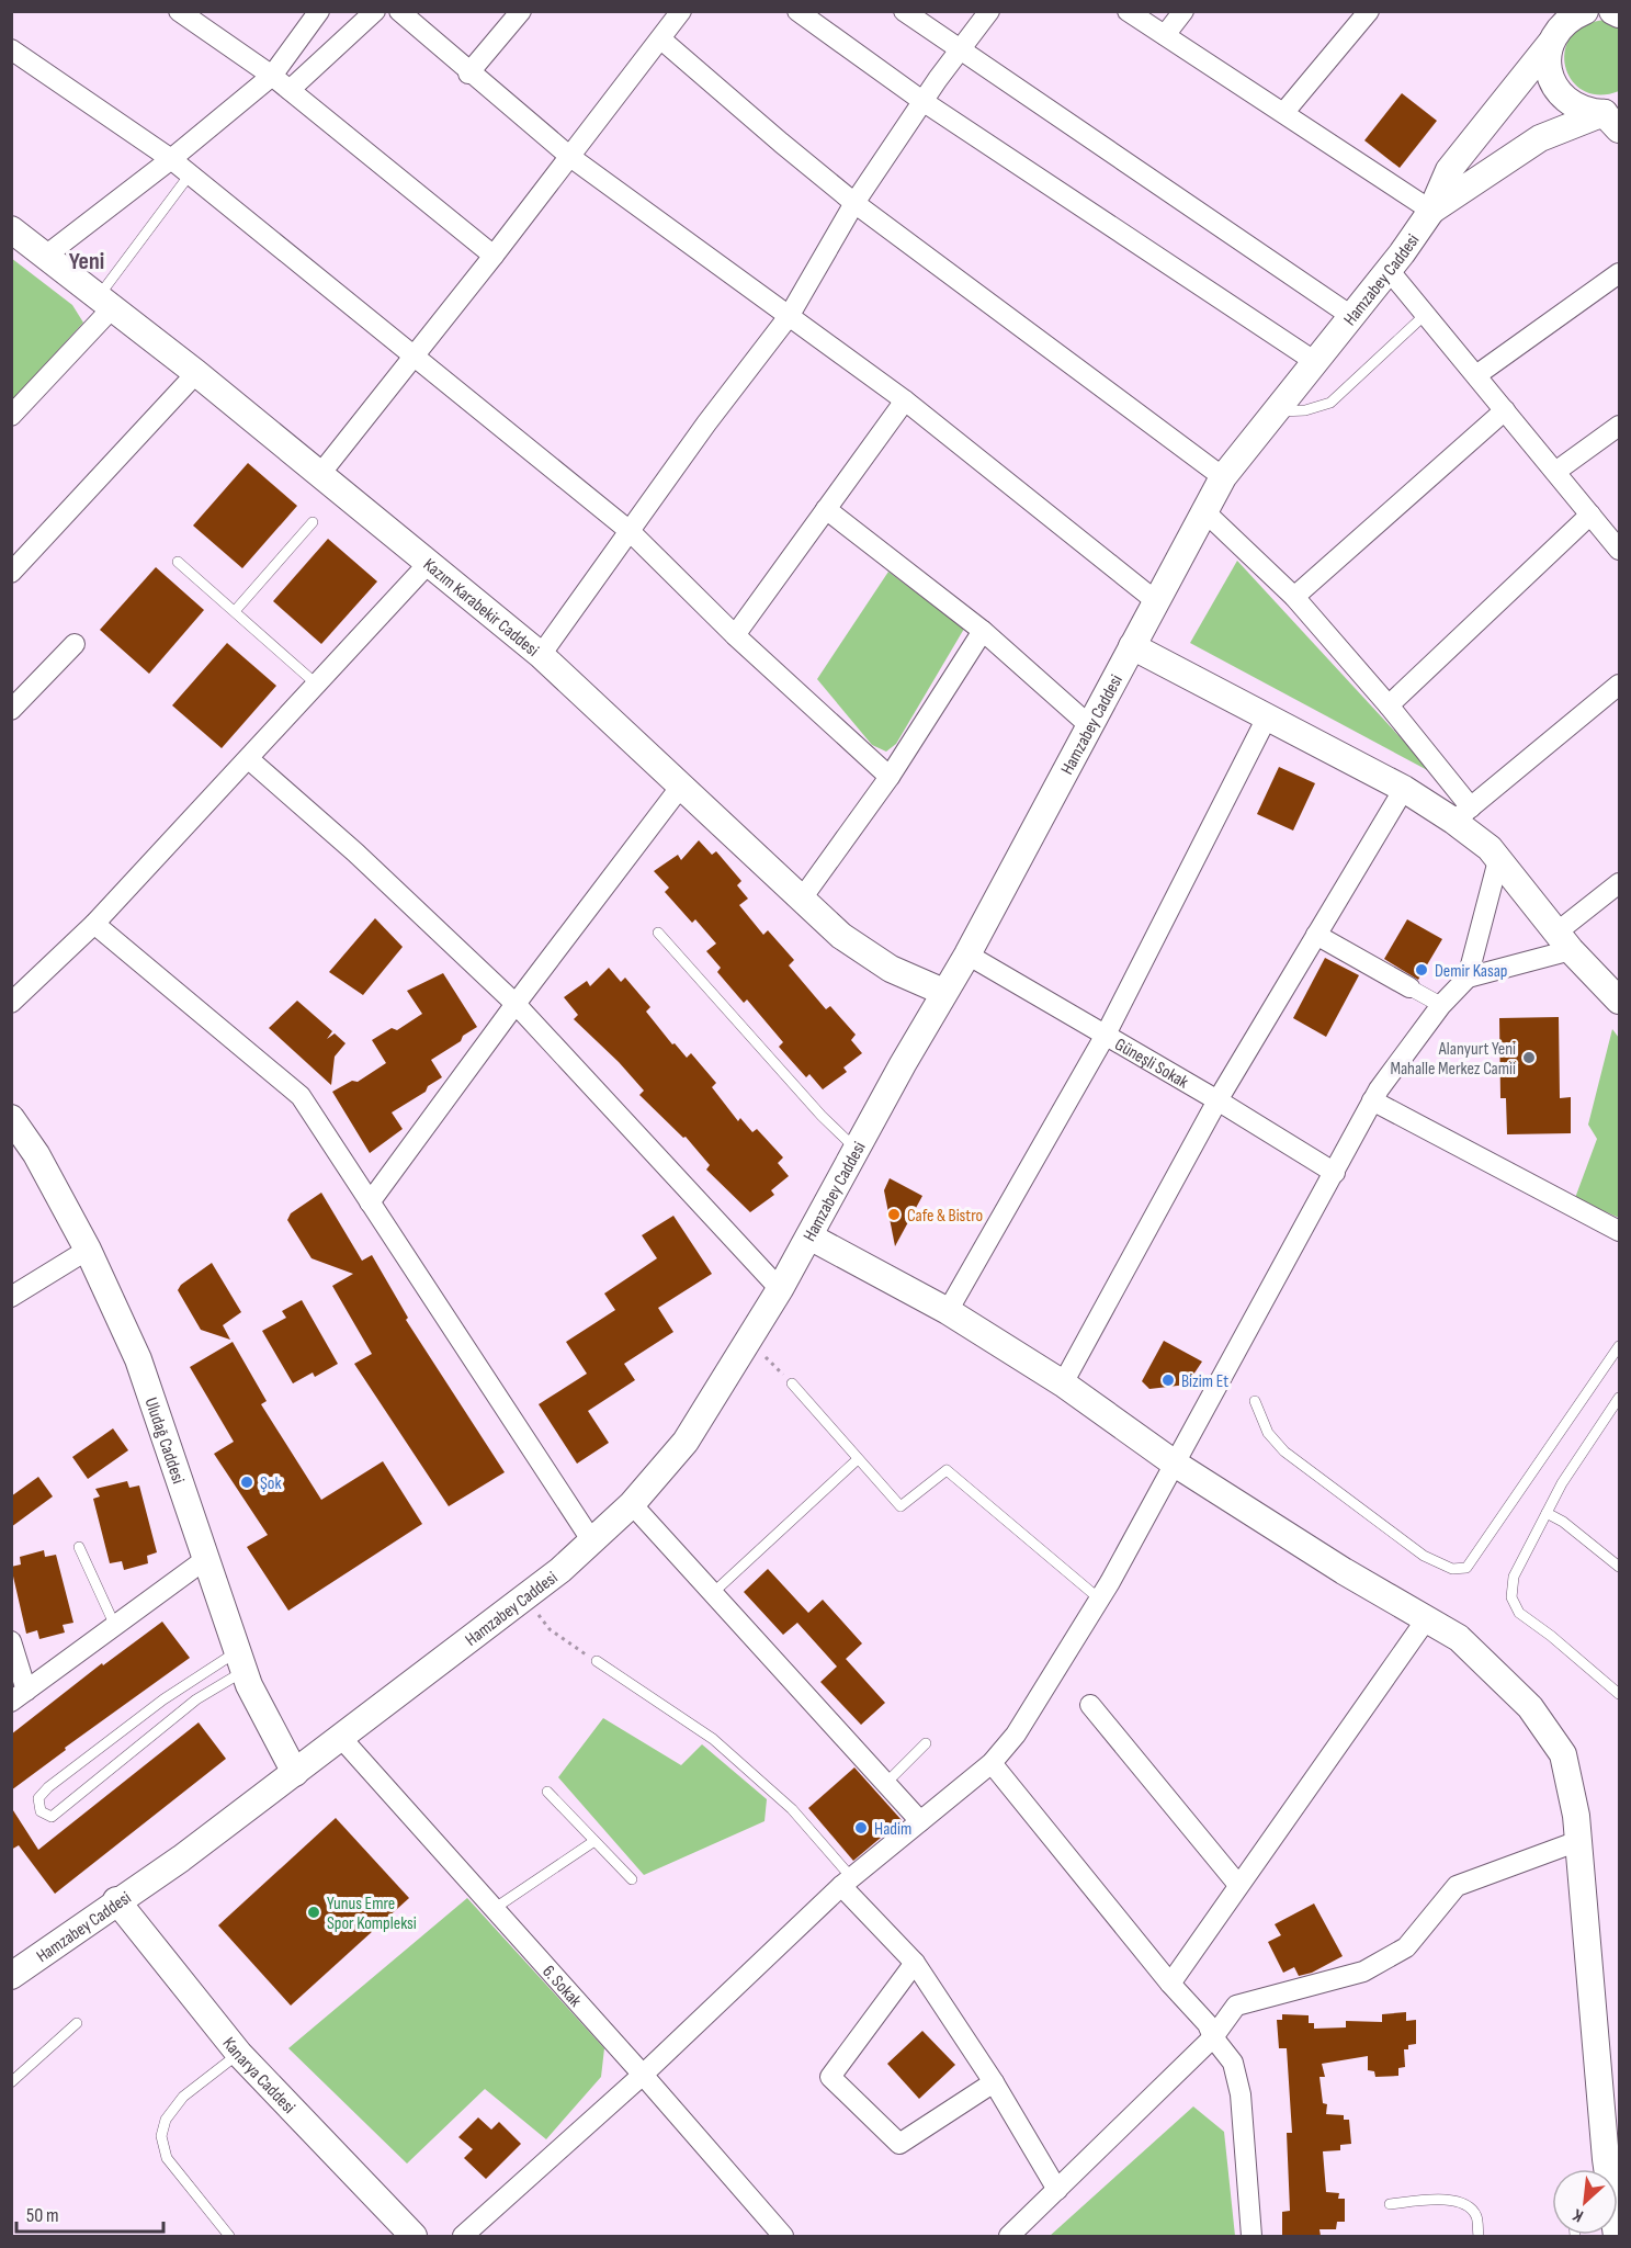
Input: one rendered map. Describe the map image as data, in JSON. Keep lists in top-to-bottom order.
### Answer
{
  "streets": {
    "street": [
      "Hamzabey Caddesi",
      "Kazım Karabekir Caddesi",
      "Güneşli Sokak",
      "Uludağ Caddesi",
      "6. Sokak",
      "Kanarya Caddesi"
    ]
  },
  "crossings": [
    ["Hamzabey Caddesi", "Kazım Karabekir Caddesi"],
    ["Hamzabey Caddesi", "Güneşli Sokak"],
    ["Hamzabey Caddesi", "Uludağ Caddesi"],
    ["Hamzabey Caddesi", "6. Sokak"],
    ["Hamzabey Caddesi", "Kanarya Caddesi"]
  ],
  "districts": ["Yeni"],
  "places": [
    "Demir Kasap",
    "Alanyurt Yeni Mahalle Merkez Camii",
    "Cafe & Bistro",
    "Bizim Et",
    "Şok",
    "Hadim",
    "Yunus Emre Spor Kompleksi"
  ],
  "scale_bar": "50 m",
  "north": "bottom left"
}
